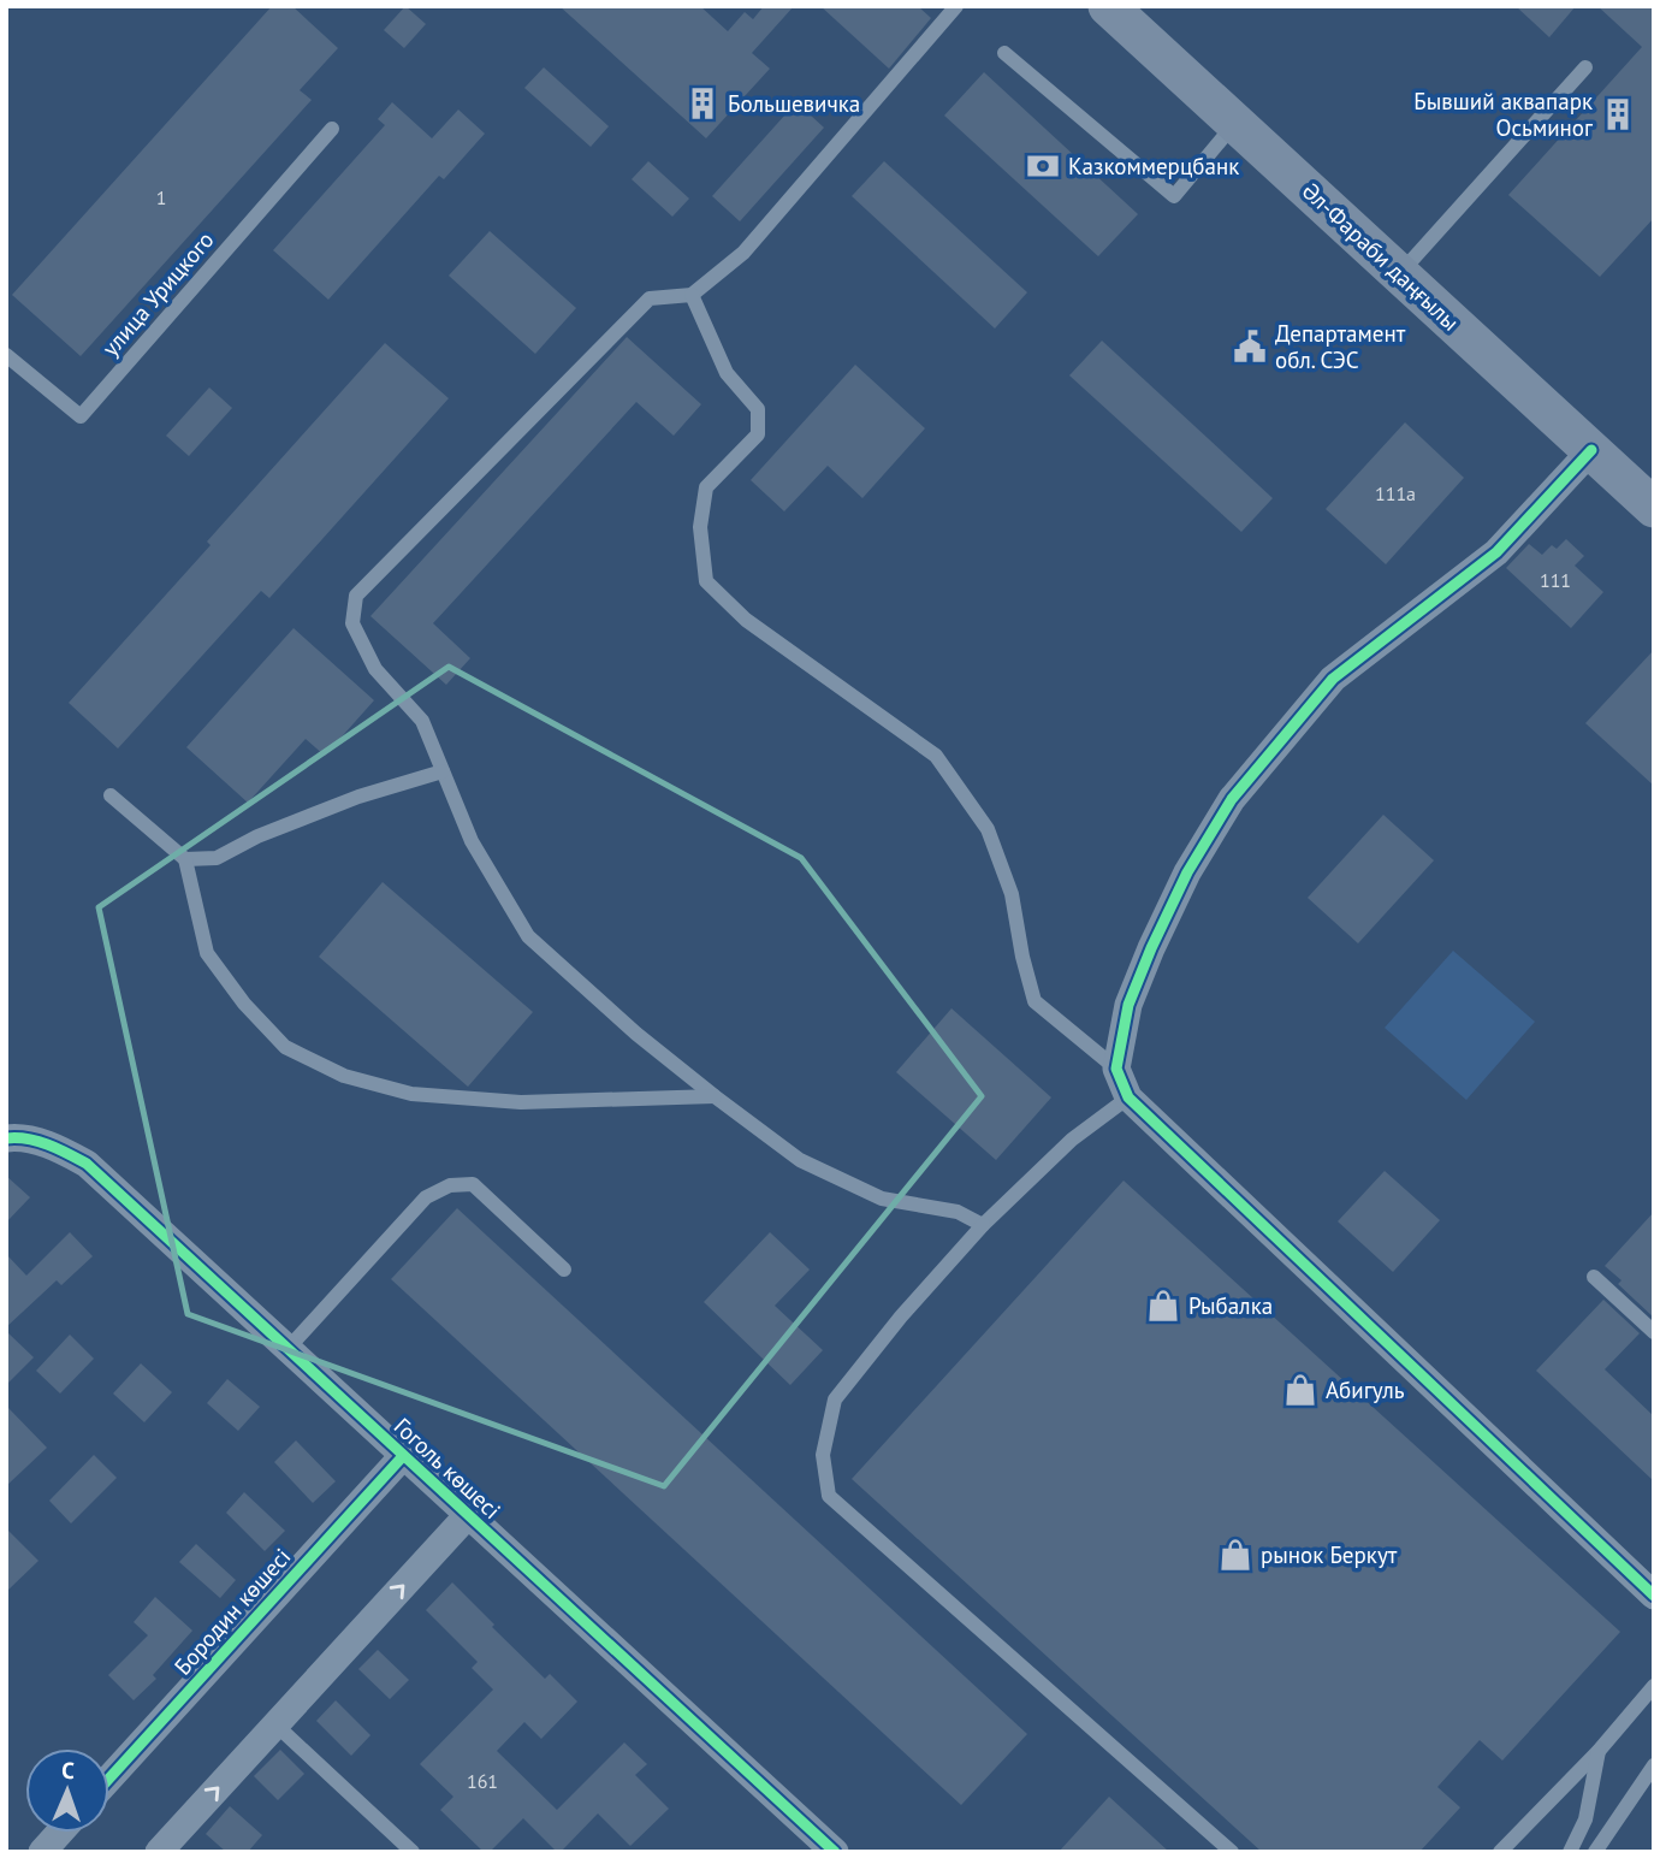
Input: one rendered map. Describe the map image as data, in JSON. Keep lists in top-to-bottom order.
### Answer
{
  "streets": {
    "main road": ["Әл-Фараби даңғылы"],
    "street": ["Гоголь көшесі", "Бородин көшесі"],
    "lane": ["улица Урицкого"]
  },
  "crossings": [
    ["Гоголь көшесі", "Бородин көшесі"]
  ],
  "places": {
    "building": ["Большевичка", "Бывший аквапарк Осьминог"],
    "bank": ["Казкоммерцбанк"],
    "public building": ["Департамент обл. СЭС"],
    "shop": ["Рыбалка", "Абигуль", "рынок Беркут"]
  },
  "house_numbers": [
    "1",
    "111а",
    "111",
    "161"
  ],
  "north": "top"
}
